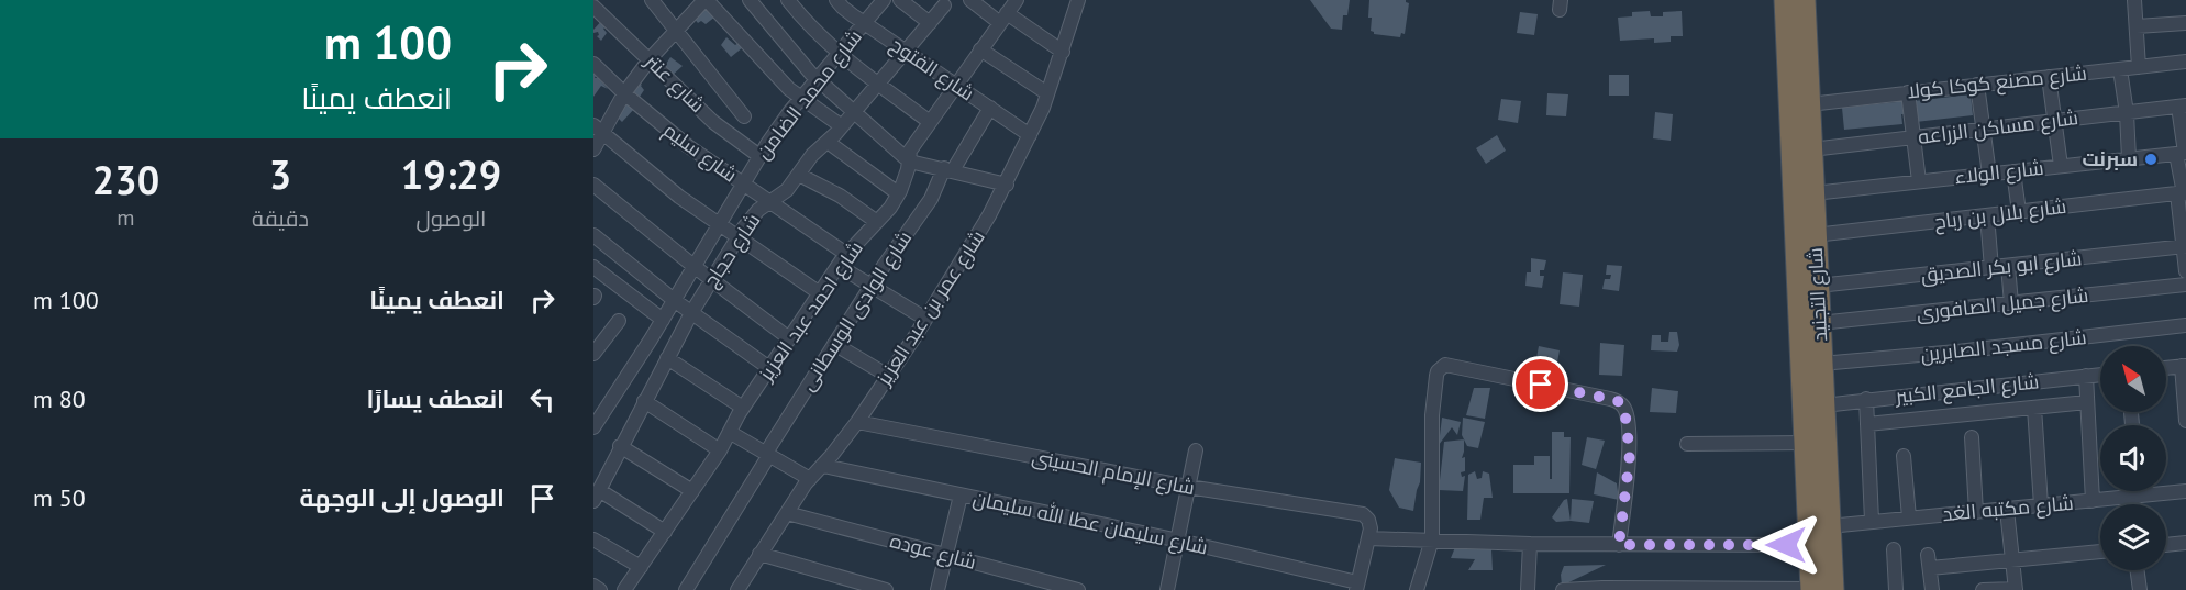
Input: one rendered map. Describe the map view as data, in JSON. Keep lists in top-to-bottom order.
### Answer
{
  "streets": {
    "highway": ["شارع التجنيد"],
    "street": [
      "شارع الفتوح",
      "شارع مصنع كوكا كولا",
      "شارع عنتر",
      "شارع محمد الضامن",
      "شارع مساكن الزراعه",
      "شارع سليم",
      "شارع الولاء",
      "شارع بلال بن رباح",
      "شارع حجاج",
      "شارع ابو بكر الصديق",
      "شارع جميل الصافورى",
      "شارع عمر بن عبد العزيز",
      "شارع احمد عبد العزيز",
      "شارع الوادى الوسطانى",
      "شارع مسجد الصابرين",
      "شارع الجامع الكبير",
      "شارع الإمام الحسينى",
      "شارع مكتبه الغد",
      "شارع سليمان عطا الله سليمان",
      "شارع عوده"
    ]
  },
  "crossings": [
    ["شارع الفتوح", "شارع محمد الضامن"],
    ["شارع الفتوح", "شارع حجاج"],
    ["شارع الفتوح", "شارع عمر بن عبد العزيز"],
    ["شارع الفتوح", "شارع احمد عبد العزيز"],
    ["شارع الفتوح", "شارع الوادى الوسطانى"],
    ["شارع مصنع كوكا كولا", "شارع التجنيد"],
    ["شارع عنتر", "شارع محمد الضامن"],
    ["شارع محمد الضامن", "شارع سليم"],
    ["شارع مساكن الزراعه", "شارع التجنيد"],
    ["شارع سليم", "شارع حجاج"],
    ["شارع سليم", "شارع احمد عبد العزيز"],
    ["شارع الولاء", "شارع التجنيد"],
    ["شارع بلال بن رباح", "شارع التجنيد"],
    ["شارع ابو بكر الصديق", "شارع التجنيد"],
    ["شارع التجنيد", "شارع جميل الصافورى"],
    ["شارع التجنيد", "شارع مسجد الصابرين"],
    ["شارع التجنيد", "شارع الجامع الكبير"],
    ["شارع التجنيد", "شارع مكتبه الغد"],
    ["شارع عمر بن عبد العزيز", "شارع الإمام الحسينى"],
    ["شارع عمر بن عبد العزيز", "شارع سليمان عطا الله سليمان"],
    ["شارع عمر بن عبد العزيز", "شارع عوده"]
  ],
  "places": ["سبرنت"],
  "north": "top left",
  "page": {
    "turn": ["100 m", "انعطف يمينًا"],
    "eta": [
      "19:29",
      "الوصول",
      "3",
      "دقيقة",
      "230",
      "m"
    ],
    "list": [
      {
        "name": "انعطف يمينًا",
        "value": "100 m"
      },
      {
        "name": "انعطف يسارًا",
        "value": "80 m"
      },
      {
        "name": "الوصول إلى الوجهة",
        "value": "50 m"
      }
    ]
  }
}
